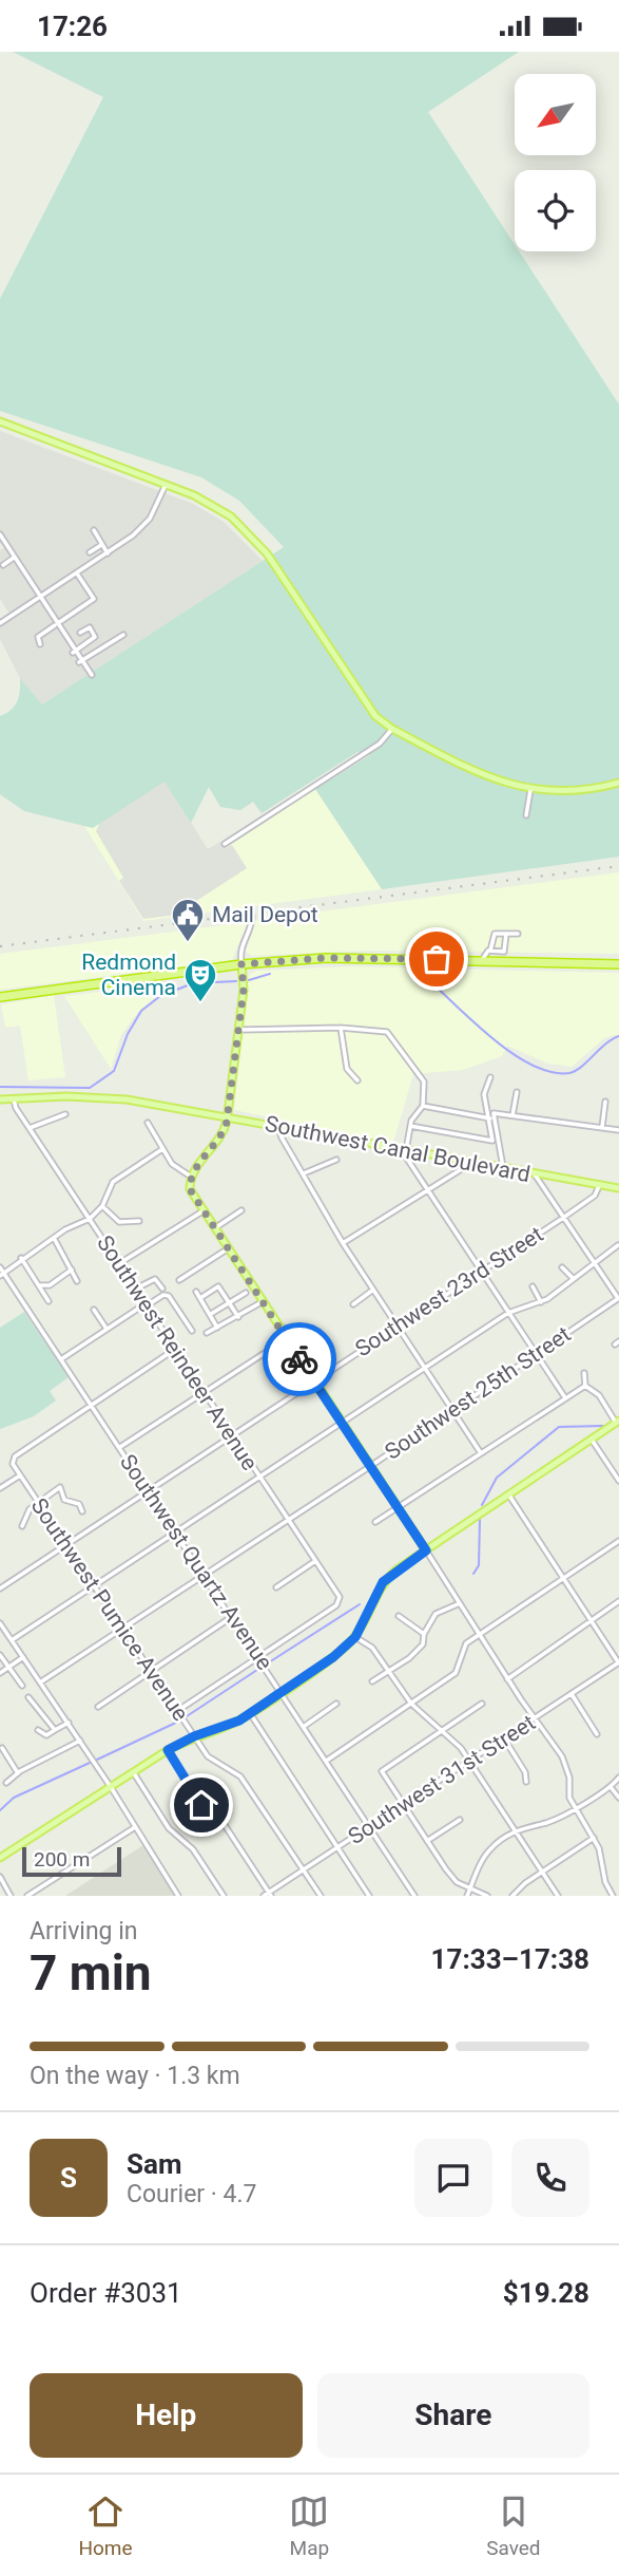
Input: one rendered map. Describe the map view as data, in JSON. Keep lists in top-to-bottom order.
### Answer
{
  "streets": {
    "main road": ["Southwest Canal Boulevard"],
    "street": [
      "Southwest 23rd Street",
      "Southwest Reindeer Avenue",
      "Southwest 25th Street",
      "Southwest Quartz Avenue",
      "Southwest Pumice Avenue",
      "Southwest 31st Street"
    ]
  },
  "crossings": [
    ["Southwest Canal Boulevard", "Southwest 23rd Street"],
    ["Southwest Canal Boulevard", "Southwest Reindeer Avenue"],
    ["Southwest 23rd Street", "Southwest Reindeer Avenue"],
    ["Southwest 23rd Street", "Southwest Quartz Avenue"],
    ["Southwest 23rd Street", "Southwest Pumice Avenue"],
    ["Southwest Reindeer Avenue", "Southwest 25th Street"],
    ["Southwest Reindeer Avenue", "Southwest Quartz Avenue"],
    ["Southwest 25th Street", "Southwest Quartz Avenue"],
    ["Southwest 25th Street", "Southwest Pumice Avenue"],
    ["Southwest Quartz Avenue", "Southwest Pumice Avenue"],
    ["Southwest Quartz Avenue", "Southwest 31st Street"],
    ["Southwest Pumice Avenue", "Southwest 31st Street"]
  ],
  "places": {
    "public building": ["Mail Depot"],
    "theatre": ["Redmond Cinema"]
  },
  "scale_bar": "200 m",
  "north": "bottom left",
  "page": {
    "status": "17:26",
    "scale": "200 m",
    "heading": ["7 min", "Arriving in", "17:33–17:38"],
    "panel": [
      "Sam",
      "Courier · 4.7",
      "Order #3031",
      "$19.28"
    ],
    "bar": "On the way · 1.3 km",
    "round": "S",
    "buttons": ["Help", "Share"],
    "tabs": ["Home", "Map", "Saved"]
  }
}
